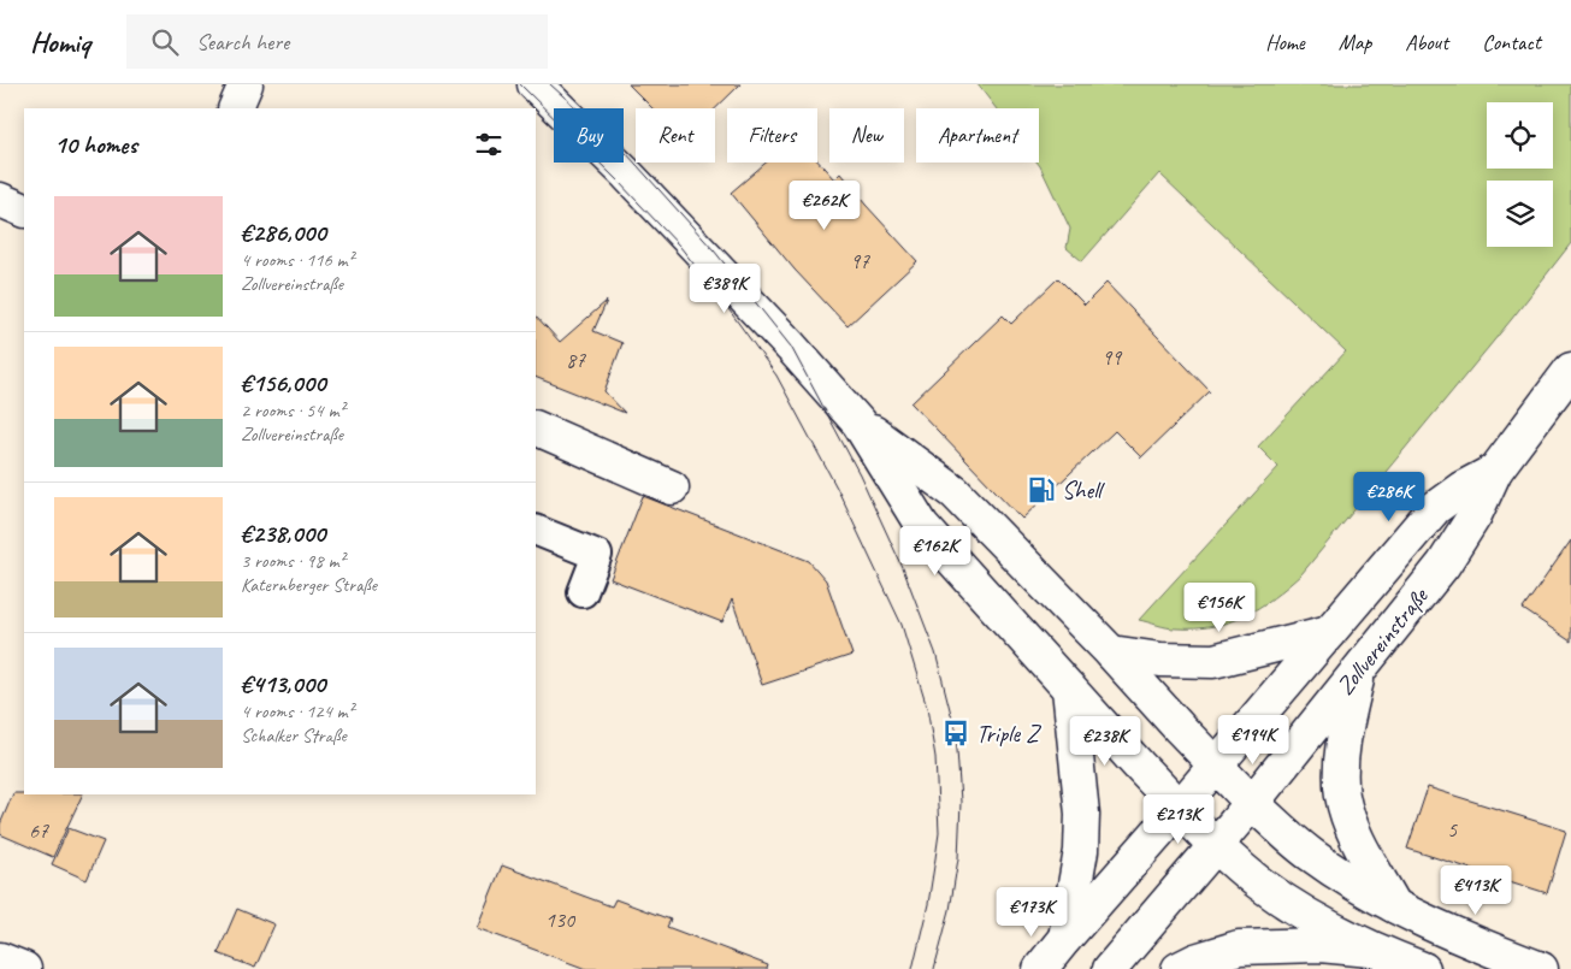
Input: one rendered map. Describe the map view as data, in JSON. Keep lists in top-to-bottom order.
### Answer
{
  "streets": {
    "main road": ["Zollvereinstraße"]
  },
  "places": {
    "fuel station": ["Shell"],
    "bus stop": ["Triple Z"]
  },
  "house_numbers": [
    "97",
    "99",
    "87",
    "5",
    "67",
    "130"
  ],
  "page": {
    "header": "Homiq",
    "search": "Search here",
    "nav": [
      "Home",
      "Map",
      "About",
      "Contact"
    ],
    "chip": [
      "Buy",
      "Rent",
      "Filters",
      "New",
      "Apartment"
    ],
    "heading": "10 homes",
    "price": [
      "€262K",
      "€389K",
      "€286K",
      "€162K",
      "€156K",
      "€194K",
      "€238K",
      "€213K",
      "€413K",
      "€173K"
    ],
    "list": [
      {
        "name": "€286,000",
        "note": "4 rooms · 116 m² · Zollvereinstraße"
      },
      {
        "name": "€156,000",
        "note": "2 rooms · 54 m² · Zollvereinstraße"
      },
      {
        "name": "€238,000",
        "note": "3 rooms · 98 m² · Katernberger Straße"
      },
      {
        "name": "€413,000",
        "note": "4 rooms · 124 m² · Schalker Straße"
      }
    ]
  }
}
